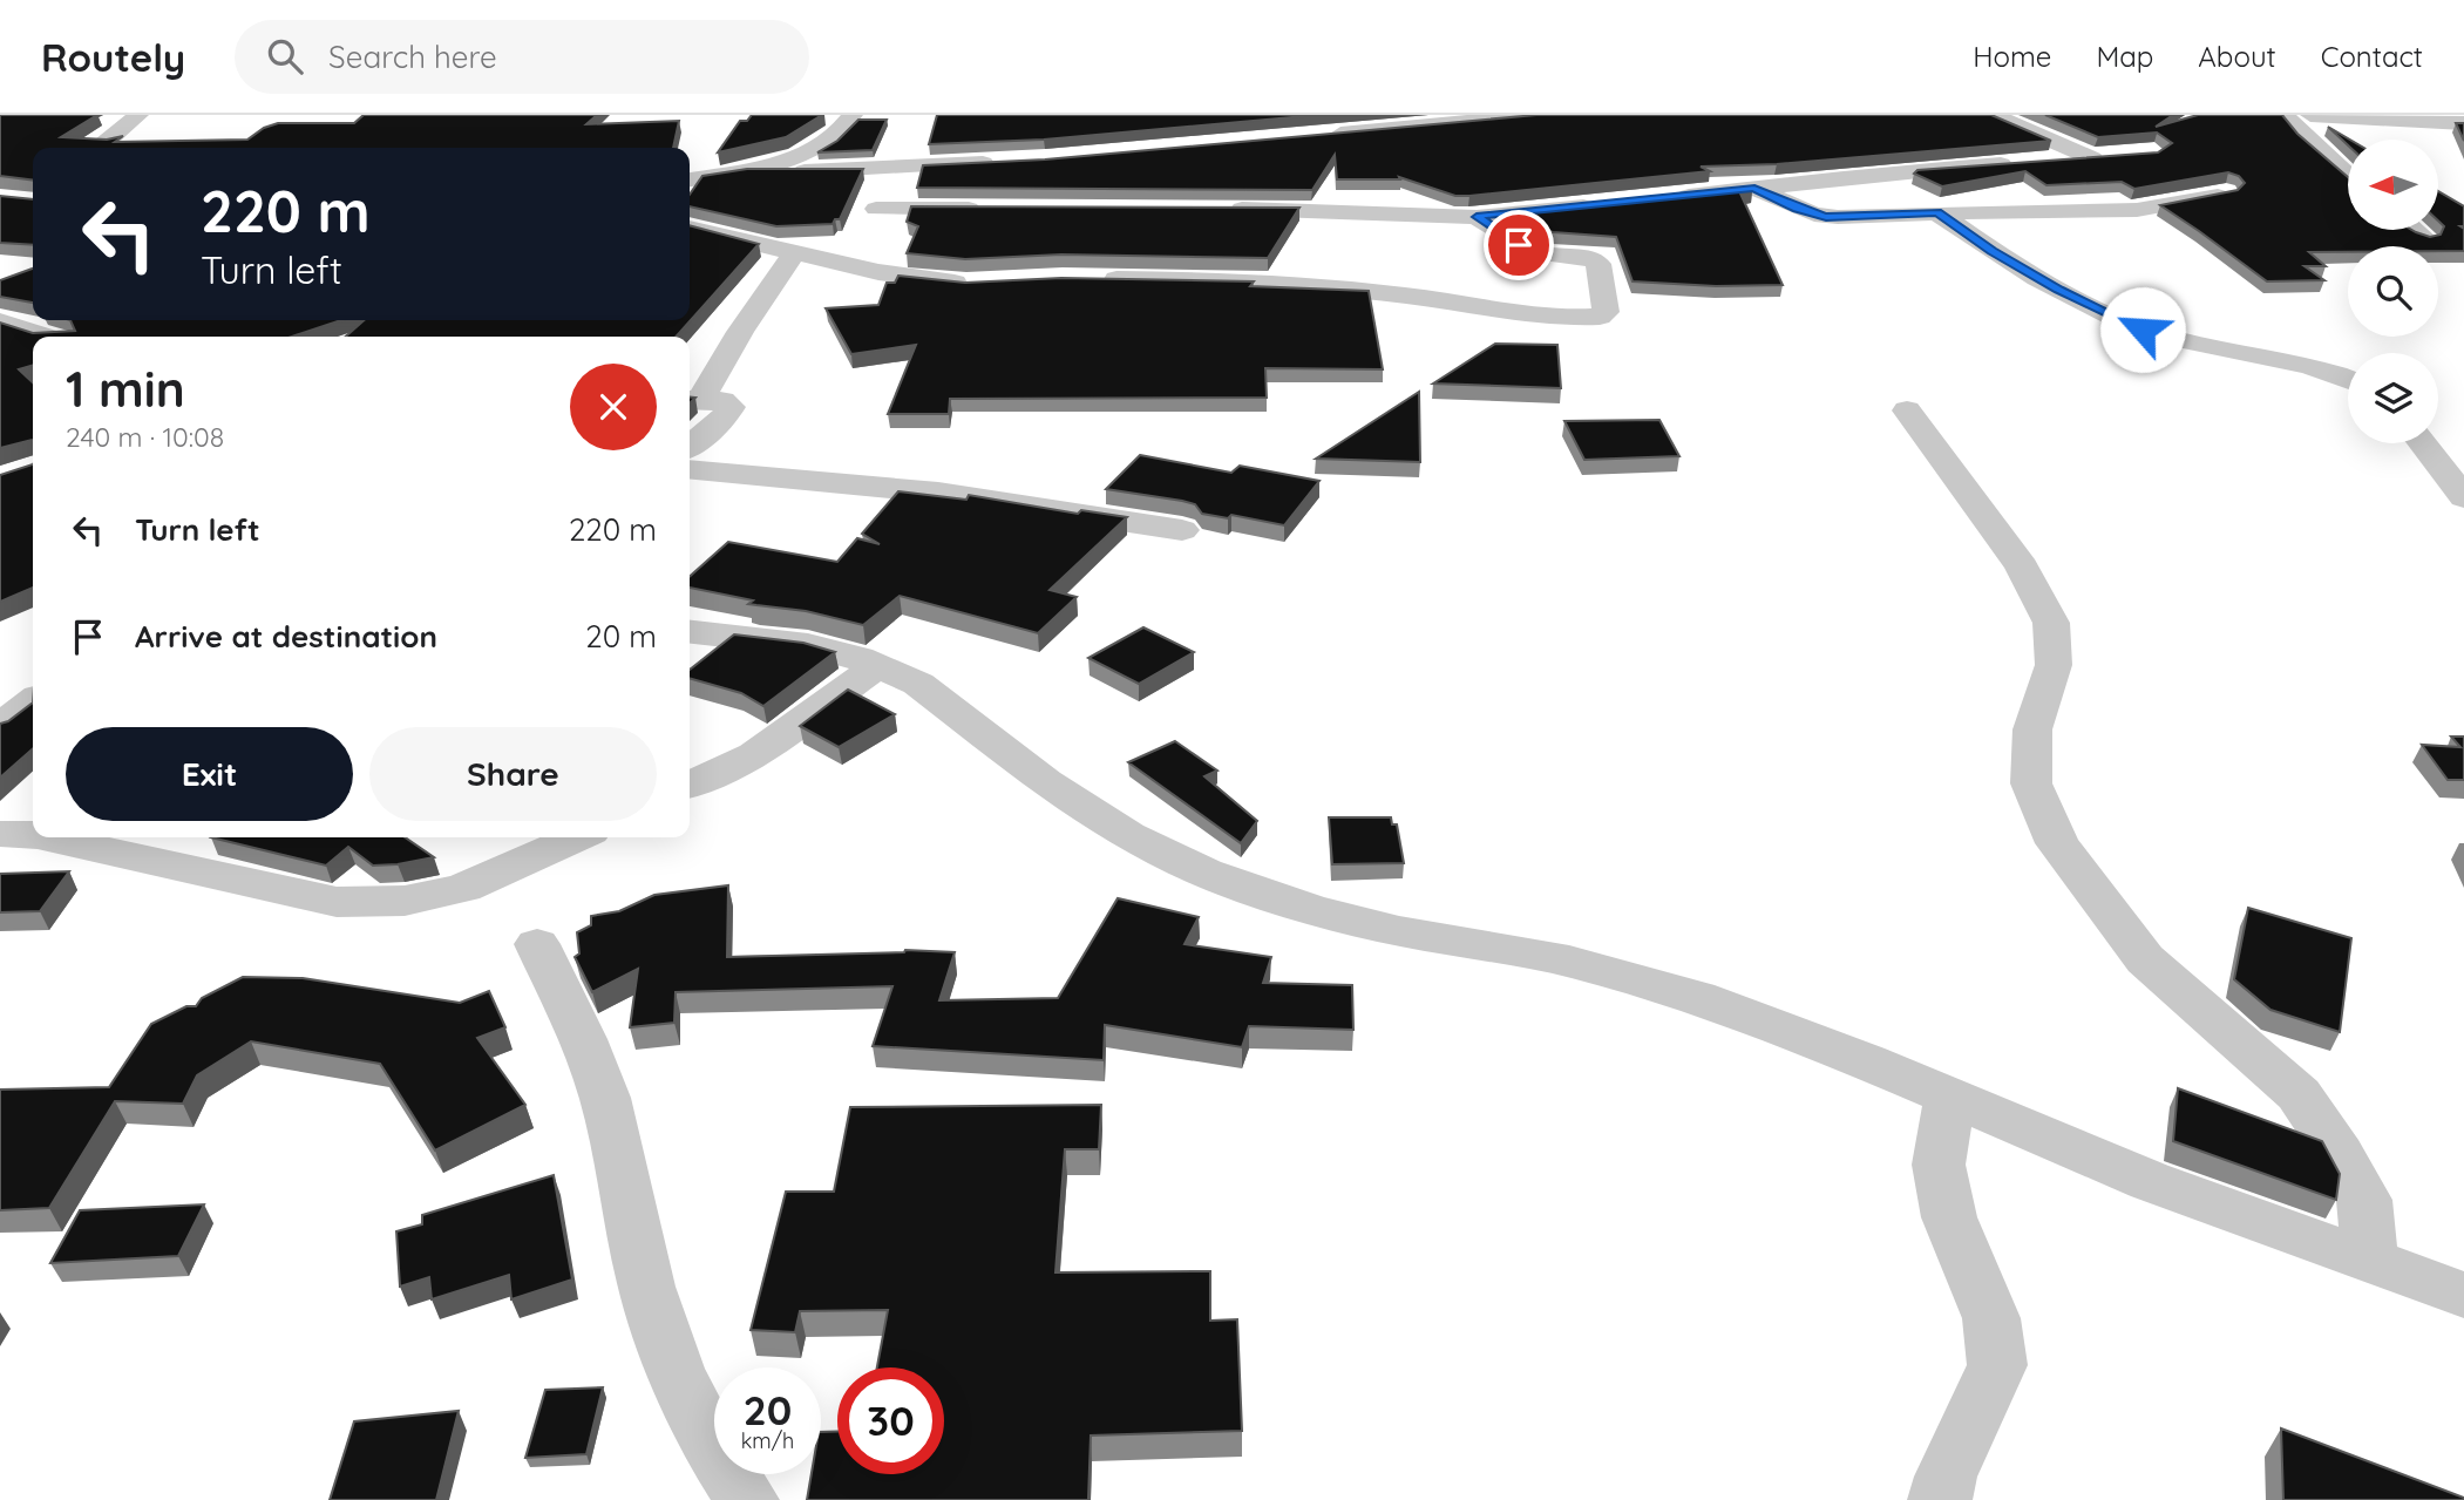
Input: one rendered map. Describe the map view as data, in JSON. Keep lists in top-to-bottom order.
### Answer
{
  "north": "left",
  "page": {
    "header": "Routely",
    "search": "Search here",
    "nav": [
      "Home",
      "Map",
      "About",
      "Contact"
    ],
    "turn": ["220 m", "Turn left"],
    "heading": ["1 min", "240 m · 10:08"],
    "list": [
      {
        "name": "Turn left",
        "value": "220 m"
      },
      {
        "name": "Arrive at destination",
        "value": "20 m"
      }
    ],
    "buttons": ["Exit", "Share"],
    "speed": "20 km/h",
    "limit": "30"
  }
}
